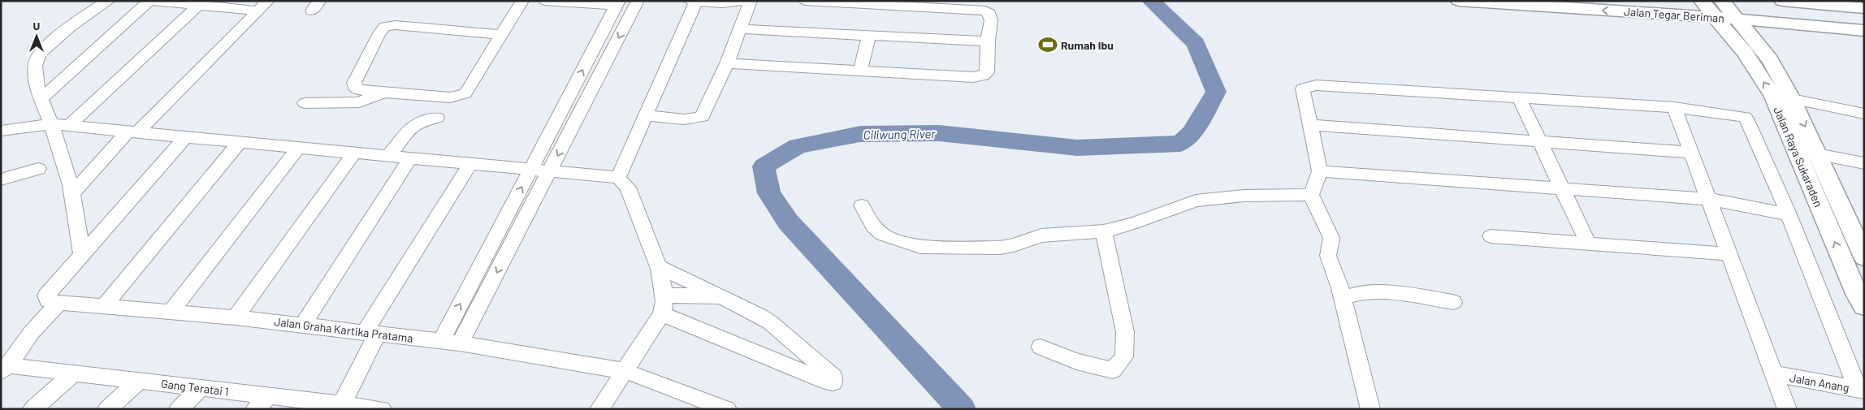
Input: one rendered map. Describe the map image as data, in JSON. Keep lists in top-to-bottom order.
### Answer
{
  "streets": {
    "main road": ["Jalan Tegar Beriman", "Jalan Raya Sukaraden"],
    "street": ["Jalan Graha Kartika Pratama", "Jalan Anang", "Gang Teratai 1"]
  },
  "crossings": [
    ["Jalan Tegar Beriman", "Jalan Raya Sukaraden"]
  ],
  "water": ["Ciliwung River"],
  "places": {
    "sports": ["Rumah Ibu"]
  },
  "north": "top"
}
